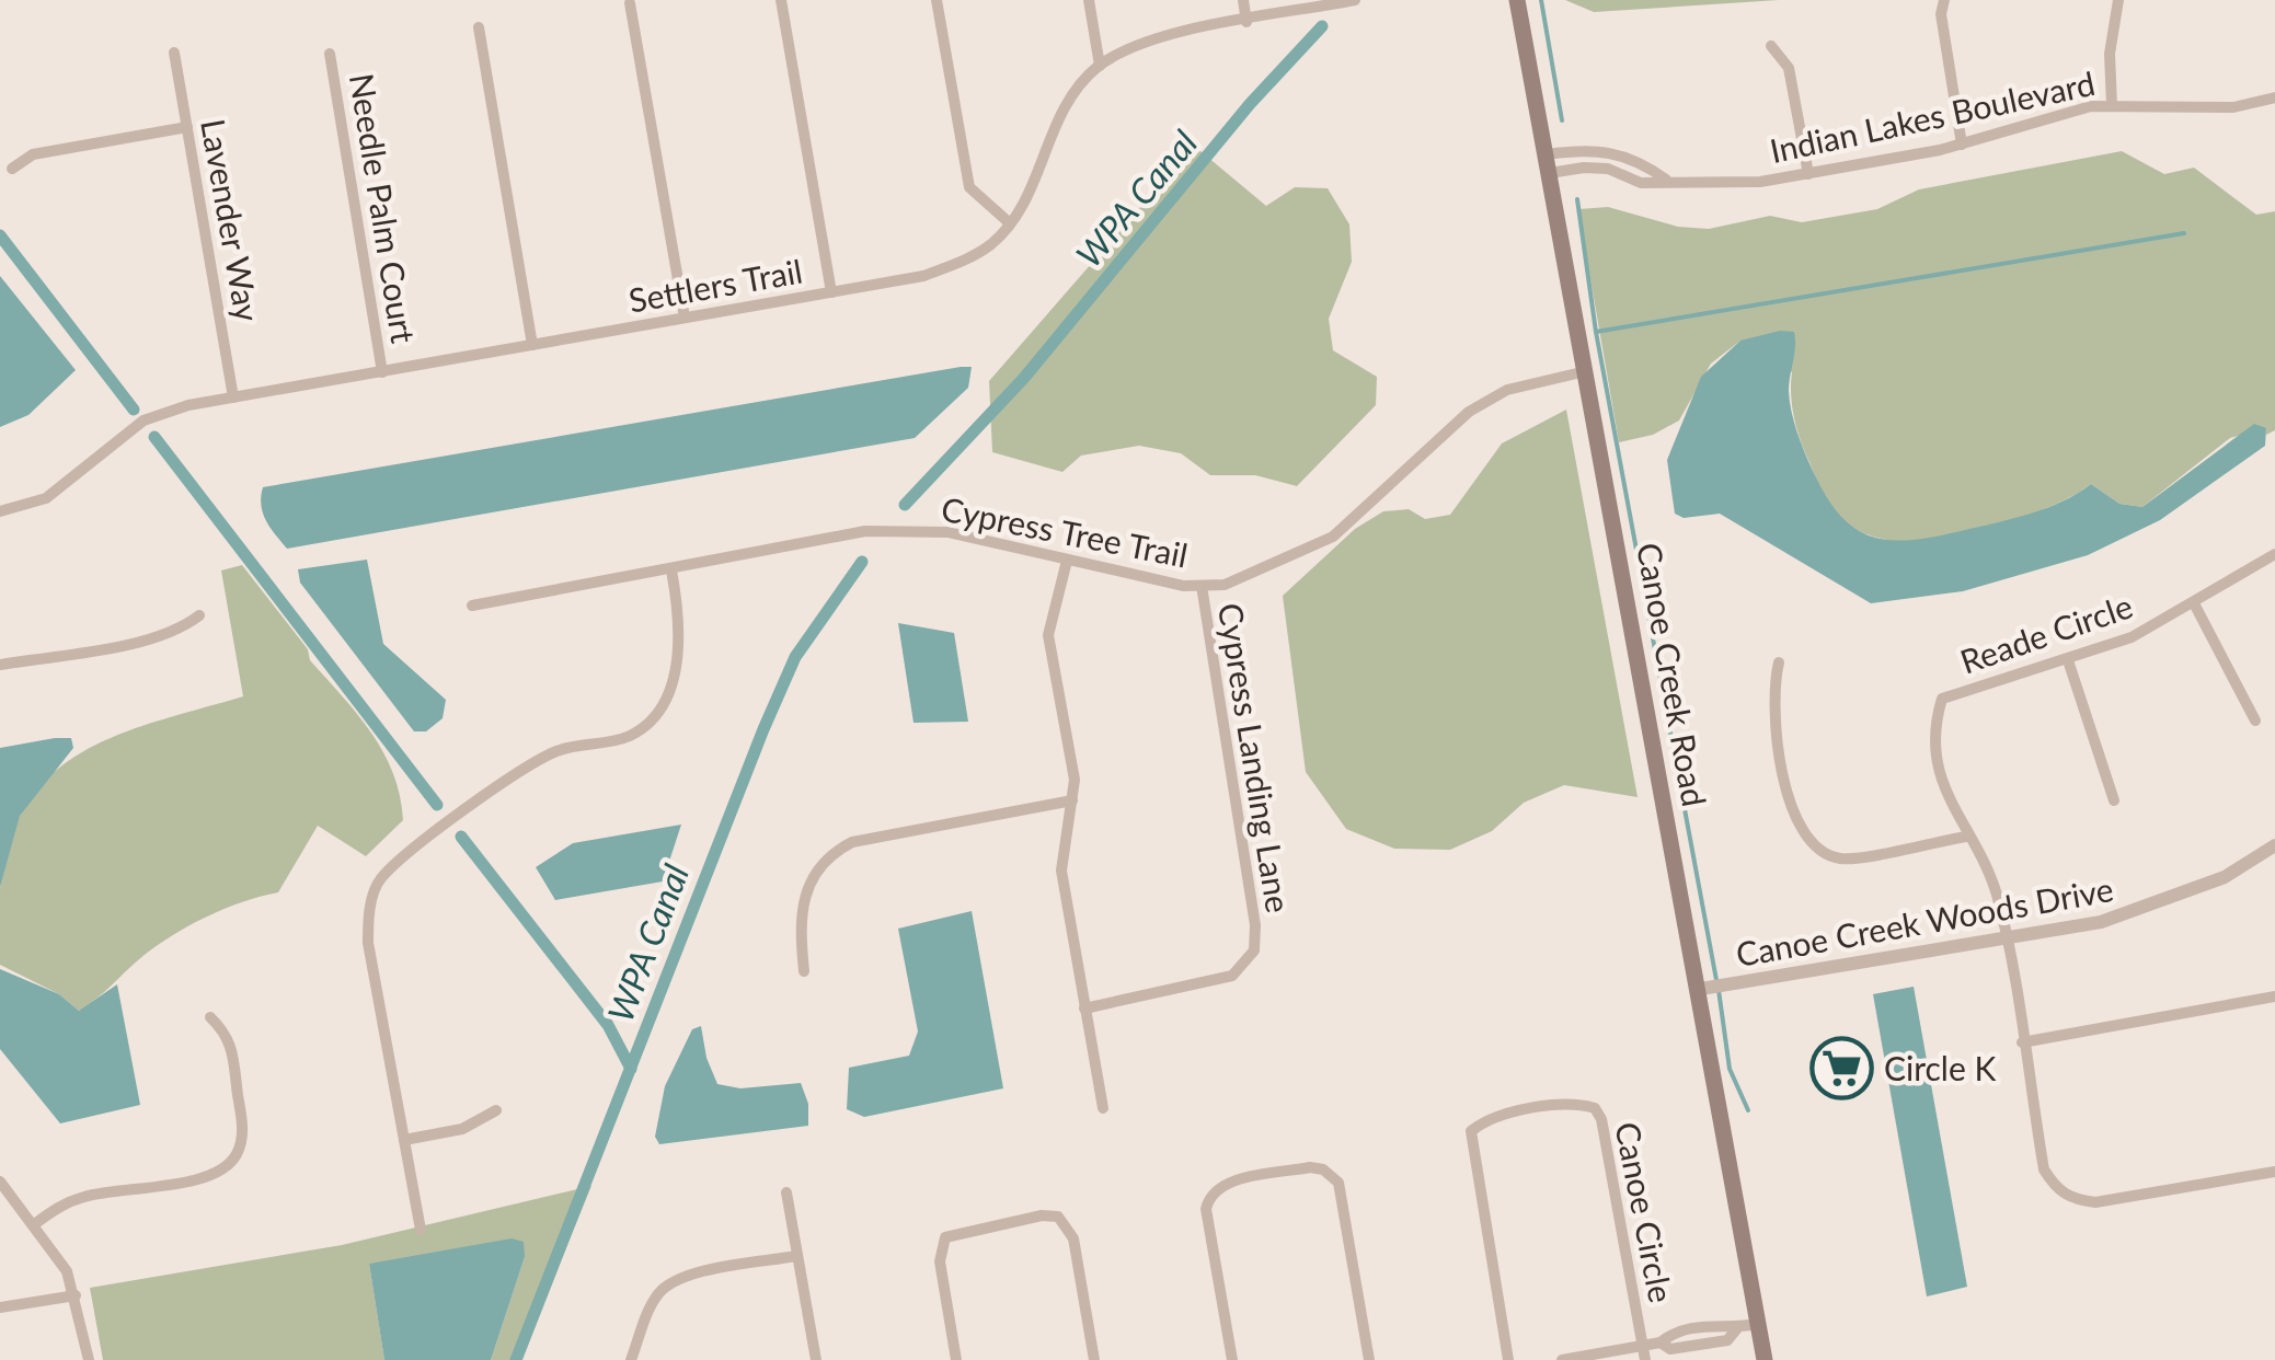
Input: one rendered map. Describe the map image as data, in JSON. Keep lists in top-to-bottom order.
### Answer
{
  "streets": {
    "main road": ["Canoe Creek Road"],
    "street": [
      "Indian Lakes Boulevard",
      "Needle Palm Court",
      "Lavender Way",
      "Settlers Trail",
      "Cypress Tree Trail",
      "Reade Circle",
      "Cypress Landing Lane",
      "Canoe Creek Woods Drive",
      "Canoe Circle"
    ]
  },
  "crossings": [
    ["Indian Lakes Boulevard", "Canoe Creek Road"],
    ["Needle Palm Court", "Settlers Trail"],
    ["Lavender Way", "Settlers Trail"],
    ["Cypress Tree Trail", "Canoe Creek Road"],
    ["Cypress Tree Trail", "Cypress Landing Lane"],
    ["Reade Circle", "Canoe Creek Woods Drive"],
    ["Canoe Creek Road", "Canoe Creek Woods Drive"]
  ],
  "water": ["WPA Canal"],
  "places": {
    "supermarket": ["Circle K"]
  }
}
